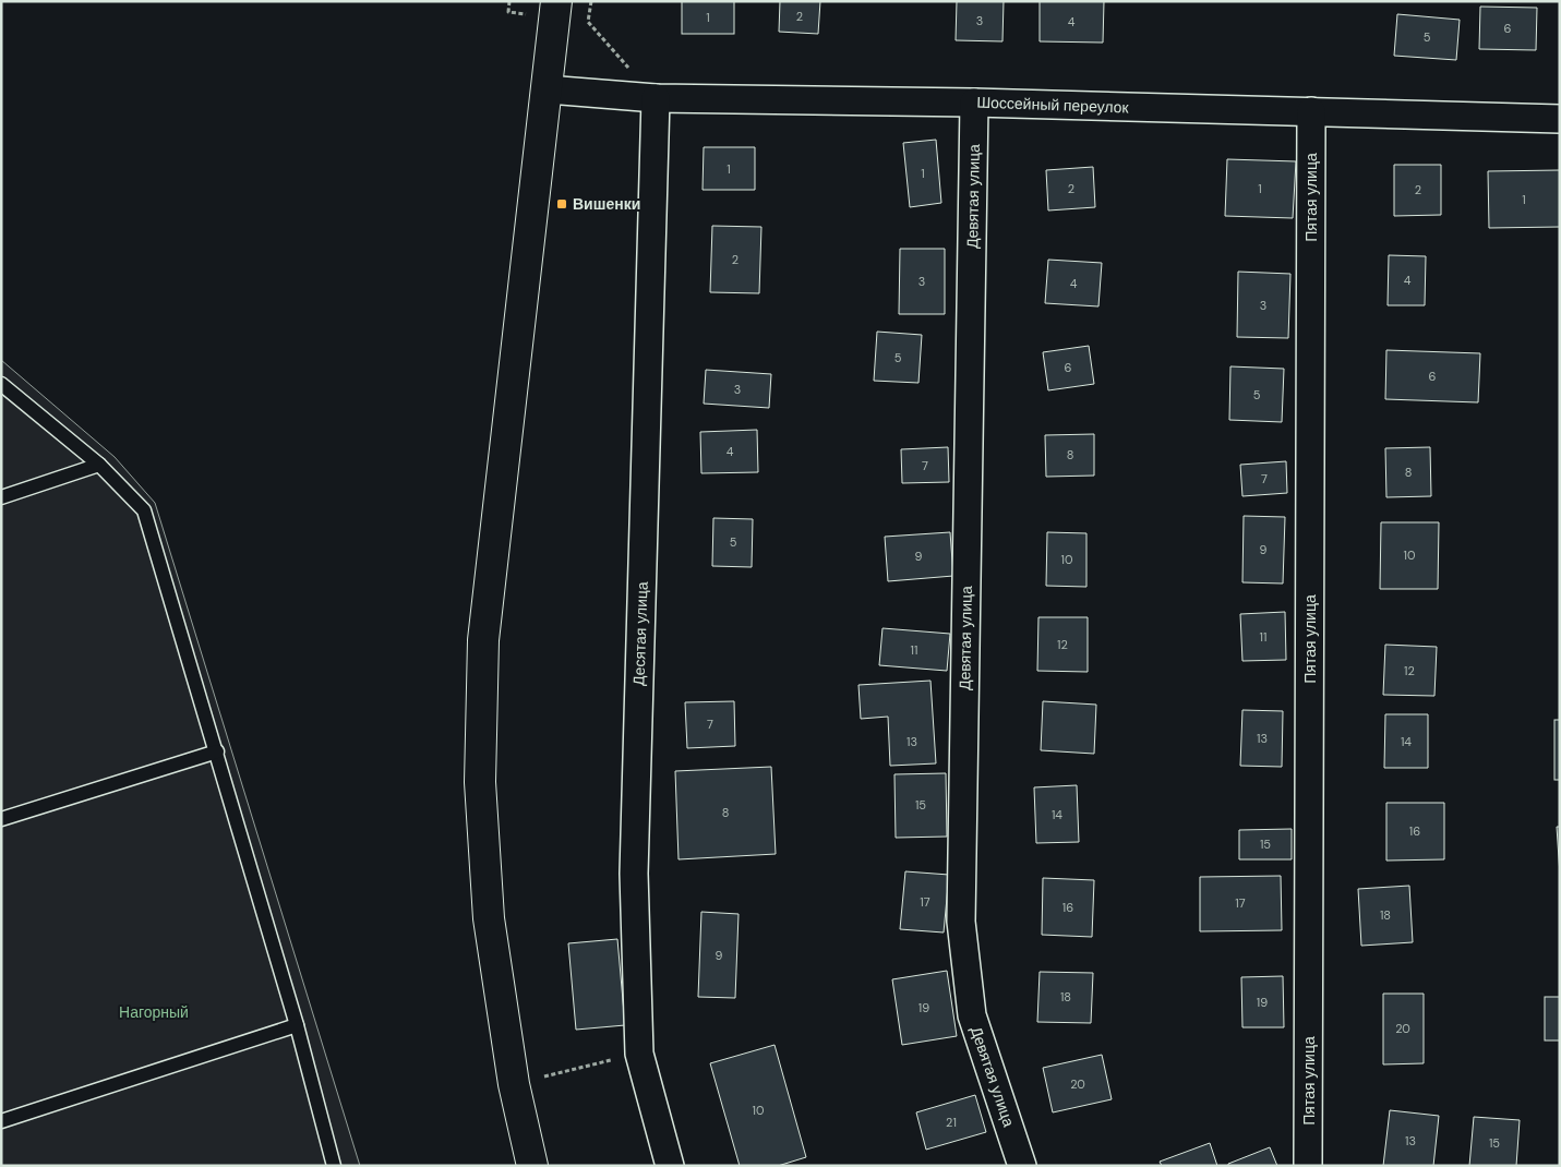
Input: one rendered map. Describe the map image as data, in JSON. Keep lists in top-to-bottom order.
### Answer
{
  "streets": {
    "street": [
      "Шоссейный переулок",
      "Девятая улица",
      "Пятая улица",
      "Десятая улица"
    ]
  },
  "crossings": [
    ["Шоссейный переулок", "Девятая улица"],
    ["Шоссейный переулок", "Пятая улица"],
    ["Шоссейный переулок", "Десятая улица"]
  ],
  "parks": ["Нагорный"],
  "places": {
    "transit": ["Вишенки"]
  },
  "house_numbers": [
    "2",
    "1",
    "3",
    "4",
    "6",
    "5",
    "1",
    "1",
    "2",
    "1",
    "2",
    "1",
    "2",
    "4",
    "3",
    "4",
    "3",
    "5",
    "6",
    "6",
    "3",
    "5",
    "4",
    "8",
    "7",
    "8",
    "7",
    "5",
    "9",
    "10",
    "9",
    "10",
    "11",
    "12",
    "11",
    "12",
    "7",
    "13",
    "13",
    "14",
    "15",
    "8",
    "14",
    "16",
    "15",
    "17",
    "17",
    "16",
    "18",
    "9",
    "18",
    "19",
    "19",
    "20",
    "20",
    "10",
    "21",
    "13",
    "15"
  ]
}
